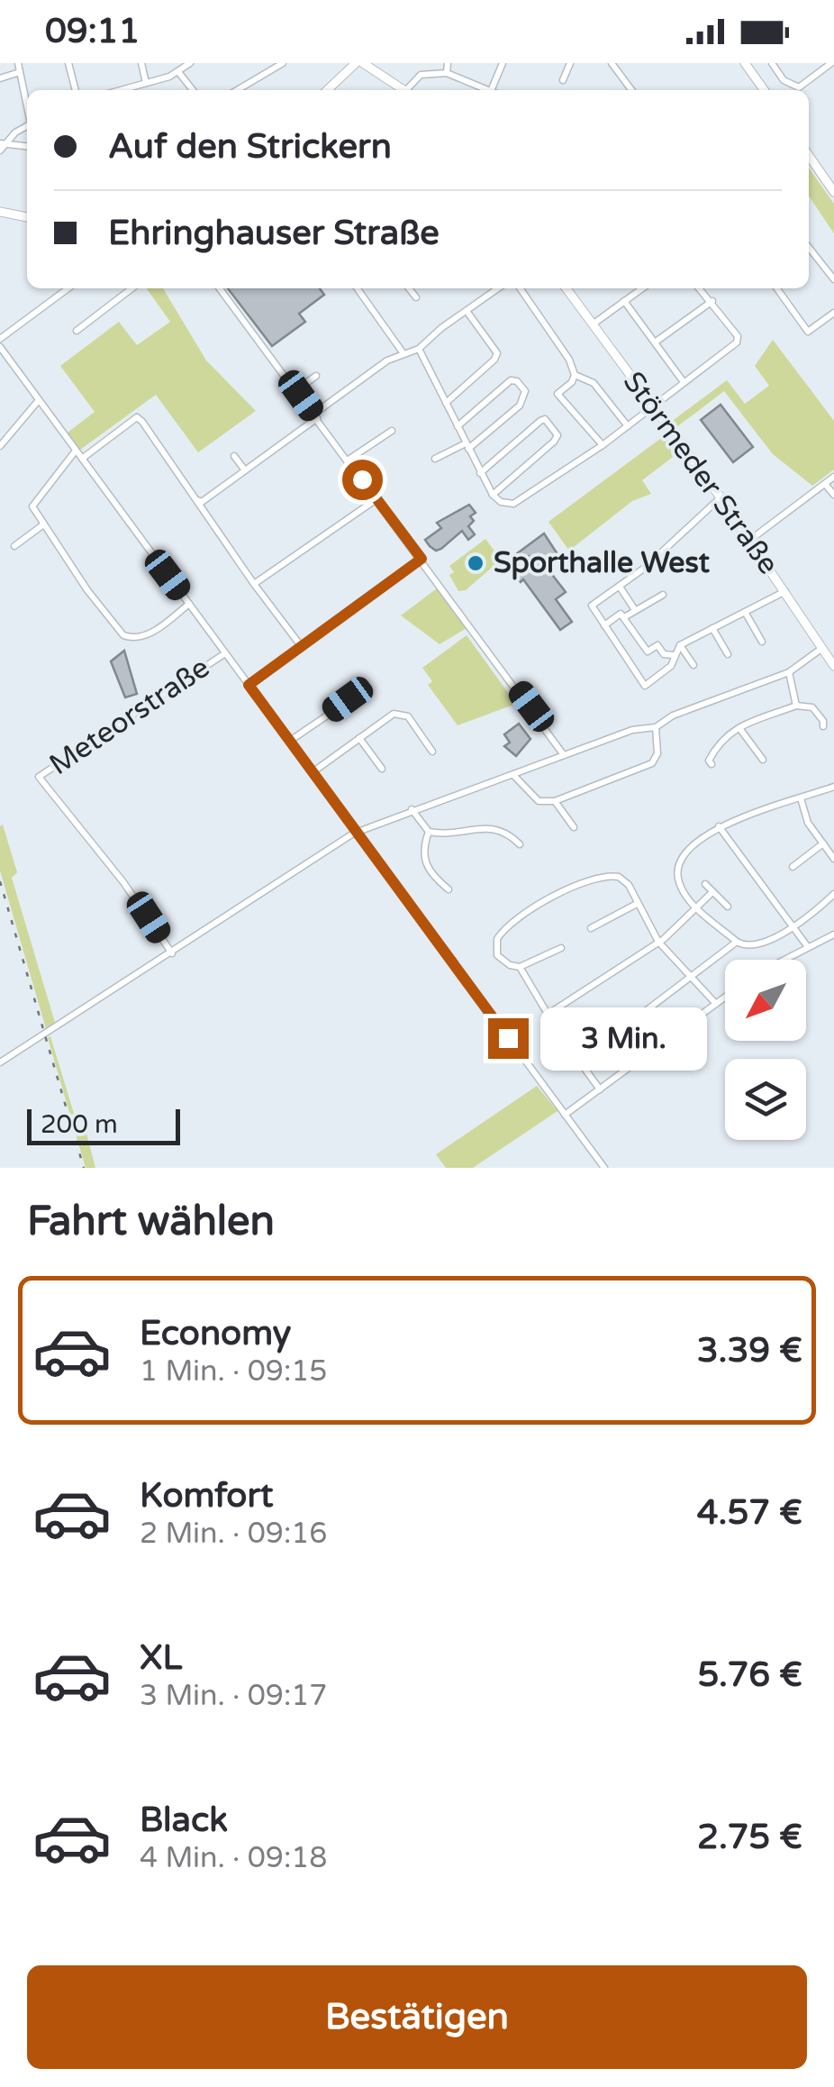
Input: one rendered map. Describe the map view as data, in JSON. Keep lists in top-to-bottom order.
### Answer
{
  "streets": {
    "main road": ["Störmeder Straße"],
    "street": ["Meteorstraße"]
  },
  "places": ["Sporthalle West"],
  "scale_bar": "200 m",
  "north": "bottom left",
  "page": {
    "status": "09:11",
    "banner": ["Auf den Strickern", "Ehringhauser Straße"],
    "bubble": "3 Min.",
    "scale": "200 m",
    "heading": "Fahrt wählen",
    "list": [
      {
        "name": "Economy",
        "note": "1 Min. · 09:15",
        "value": "3.39 €"
      },
      {
        "name": "Komfort",
        "note": "2 Min. · 09:16",
        "value": "4.57 €"
      },
      {
        "name": "XL",
        "note": "3 Min. · 09:17",
        "value": "5.76 €"
      },
      {
        "name": "Black",
        "note": "4 Min. · 09:18",
        "value": "2.75 €"
      }
    ],
    "buttons": "Bestätigen"
  }
}
